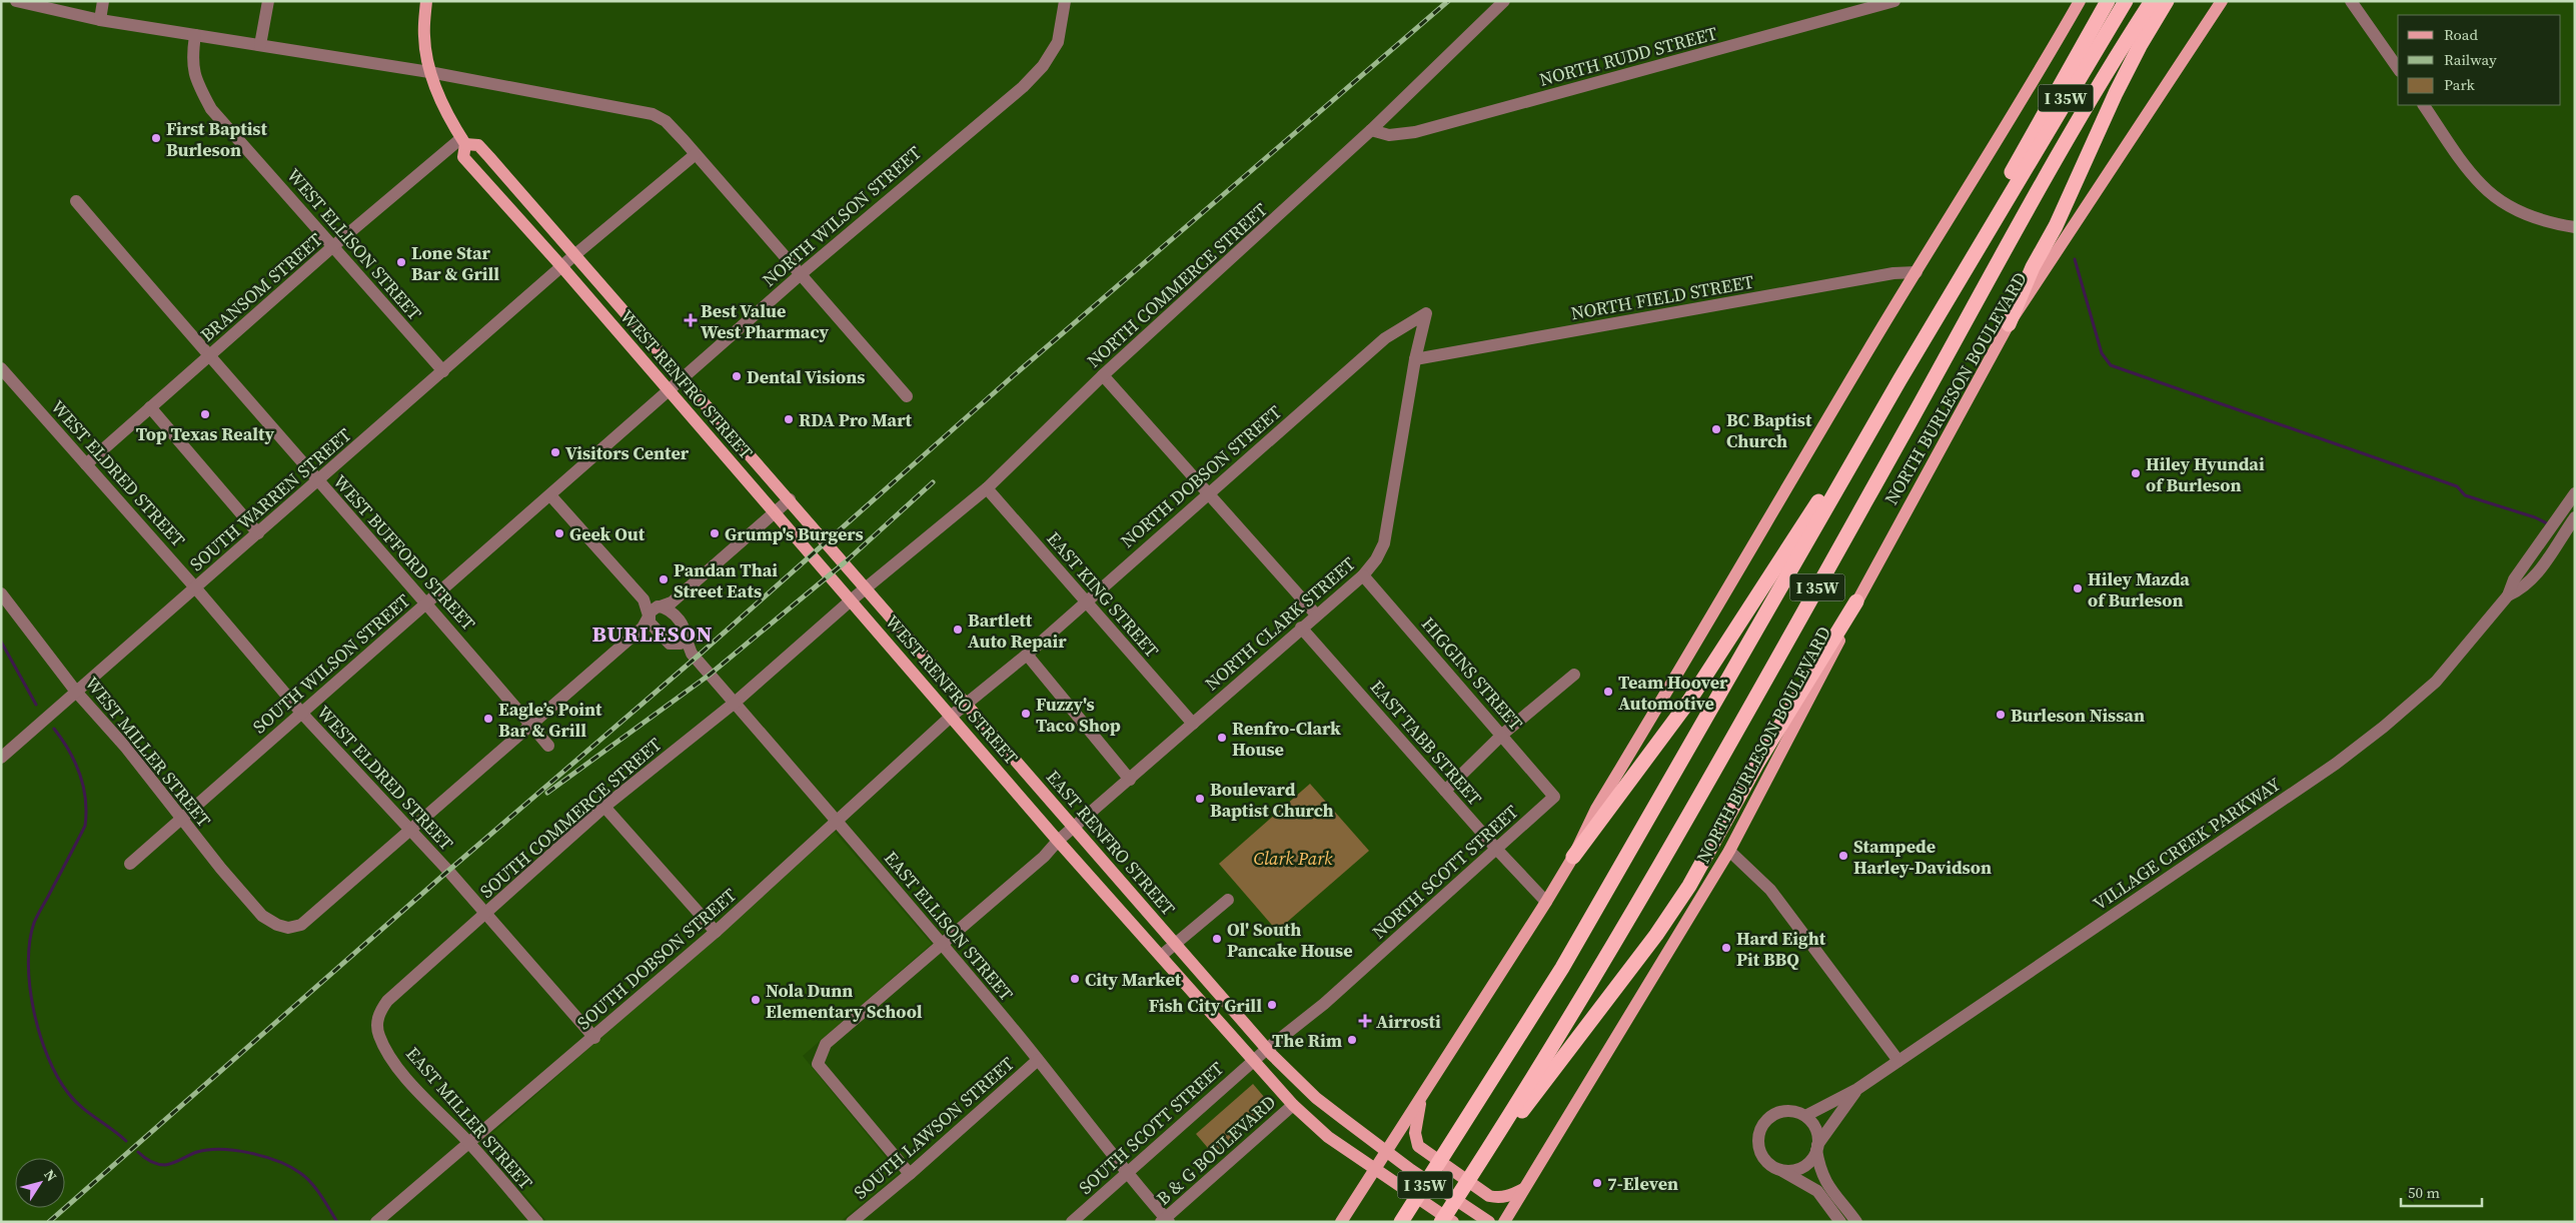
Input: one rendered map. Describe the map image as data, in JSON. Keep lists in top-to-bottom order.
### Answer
{
  "streets": {
    "highway": ["I 35W"],
    "main road": ["WEST RENFRO STREET", "NORTH BURLESON BOULEVARD", "EAST RENFRO STREET"],
    "street": [
      "NORTH RUDD STREET",
      "NORTH WILSON STREET",
      "WEST ELLISON STREET",
      "NORTH COMMERCE STREET",
      "BRANSOM STREET",
      "NORTH FIELD STREET",
      "WEST ELDRED STREET",
      "NORTH DOBSON STREET",
      "SOUTH WARREN STREET",
      "WEST BUFFORD STREET",
      "EAST KING STREET",
      "NORTH CLARK STREET",
      "SOUTH WILSON STREET",
      "HIGGINS STREET",
      "EAST TABB STREET",
      "WEST MILLER STREET",
      "SOUTH COMMERCE STREET",
      "VILLAGE CREEK PARKWAY",
      "NORTH SCOTT STREET",
      "EAST ELLISON STREET",
      "SOUTH DOBSON STREET",
      "EAST MILLER STREET",
      "SOUTH LAWSON STREET",
      "SOUTH SCOTT STREET",
      "B & G BOULEVARD"
    ]
  },
  "crossings": [
    ["NORTH RUDD STREET", "NORTH COMMERCE STREET"],
    ["NORTH WILSON STREET", "WEST RENFRO STREET"],
    ["NORTH WILSON STREET", "SOUTH WILSON STREET"],
    ["WEST ELLISON STREET", "BRANSOM STREET"],
    ["WEST ELLISON STREET", "SOUTH WARREN STREET"],
    ["NORTH COMMERCE STREET", "WEST RENFRO STREET"],
    ["NORTH COMMERCE STREET", "EAST KING STREET"],
    ["NORTH COMMERCE STREET", "SOUTH COMMERCE STREET"],
    ["NORTH COMMERCE STREET", "EAST RENFRO STREET"],
    ["BRANSOM STREET", "WEST RENFRO STREET"],
    ["BRANSOM STREET", "WEST ELDRED STREET"],
    ["BRANSOM STREET", "WEST BUFFORD STREET"],
    ["NORTH FIELD STREET", "NORTH DOBSON STREET"],
    ["NORTH FIELD STREET", "NORTH CLARK STREET"],
    ["WEST RENFRO STREET", "NORTH DOBSON STREET"],
    ["WEST RENFRO STREET", "SOUTH WARREN STREET"],
    ["WEST RENFRO STREET", "NORTH CLARK STREET"],
    ["WEST RENFRO STREET", "SOUTH WILSON STREET"],
    ["WEST RENFRO STREET", "SOUTH COMMERCE STREET"],
    ["WEST RENFRO STREET", "EAST RENFRO STREET"],
    ["WEST RENFRO STREET", "NORTH SCOTT STREET"],
    ["WEST RENFRO STREET", "SOUTH DOBSON STREET"],
    ["WEST RENFRO STREET", "SOUTH SCOTT STREET"],
    ["WEST RENFRO STREET", "B & G BOULEVARD"],
    ["WEST ELDRED STREET", "SOUTH WARREN STREET"],
    ["WEST ELDRED STREET", "SOUTH WILSON STREET"],
    ["WEST ELDRED STREET", "WEST MILLER STREET"],
    ["WEST ELDRED STREET", "SOUTH COMMERCE STREET"],
    ["WEST ELDRED STREET", "SOUTH DOBSON STREET"],
    ["NORTH DOBSON STREET", "EAST KING STREET"],
    ["NORTH DOBSON STREET", "NORTH CLARK STREET"],
    ["NORTH DOBSON STREET", "EAST RENFRO STREET"],
    ["NORTH DOBSON STREET", "SOUTH DOBSON STREET"],
    ["SOUTH WARREN STREET", "WEST BUFFORD STREET"],
    ["SOUTH WARREN STREET", "WEST MILLER STREET"],
    ["WEST BUFFORD STREET", "SOUTH WILSON STREET"],
    ["EAST KING STREET", "NORTH CLARK STREET"],
    ["NORTH CLARK STREET", "HIGGINS STREET"],
    ["NORTH CLARK STREET", "EAST TABB STREET"],
    ["NORTH CLARK STREET", "EAST RENFRO STREET"],
    ["NORTH CLARK STREET", "EAST ELLISON STREET"],
    ["NORTH CLARK STREET", "SOUTH LAWSON STREET"],
    ["SOUTH WILSON STREET", "WEST MILLER STREET"],
    ["SOUTH WILSON STREET", "EAST ELLISON STREET"],
    ["HIGGINS STREET", "NORTH SCOTT STREET"],
    ["EAST TABB STREET", "NORTH SCOTT STREET"],
    ["SOUTH COMMERCE STREET", "EAST ELLISON STREET"],
    ["SOUTH COMMERCE STREET", "EAST MILLER STREET"],
    ["EAST RENFRO STREET", "NORTH SCOTT STREET"],
    ["NORTH SCOTT STREET", "SOUTH SCOTT STREET"],
    ["EAST ELLISON STREET", "SOUTH DOBSON STREET"],
    ["EAST ELLISON STREET", "SOUTH LAWSON STREET"],
    ["EAST ELLISON STREET", "SOUTH SCOTT STREET"],
    ["EAST ELLISON STREET", "B & G BOULEVARD"],
    ["SOUTH DOBSON STREET", "EAST MILLER STREET"]
  ],
  "districts": ["BURLESON"],
  "parks": ["Clark Park"],
  "places": {
    "other": [
      "First Baptist Burleson",
      "Lone Star Bar & Grill",
      "Dental Visions",
      "Top Texas Realty",
      "RDA Pro Mart",
      "BC Baptist Church",
      "Visitors Center",
      "Hiley Hyundai of Burleson",
      "Geek Out",
      "Grump's Burgers",
      "Pandan Thai Street Eats",
      "Hiley Mazda of Burleson",
      "Bartlett Auto Repair",
      "Team Hoover Automotive",
      "Fuzzy's Taco Shop",
      "Burleson Nissan",
      "Eagle’s Point Bar & Grill",
      "Renfro-Clark House",
      "Boulevard Baptist Church",
      "Stampede Harley-Davidson",
      "Ol' South Pancake House",
      "Hard Eight Pit BBQ",
      "City Market",
      "Nola Dunn Elementary School",
      "Fish City Grill",
      "The Rim",
      "7-Eleven"
    ],
    "health": ["Best Value West Pharmacy", "Airrosti"]
  },
  "legend": ["Road", "Railway", "Park"],
  "scale_bar": "50 m",
  "north": "top right"
}
